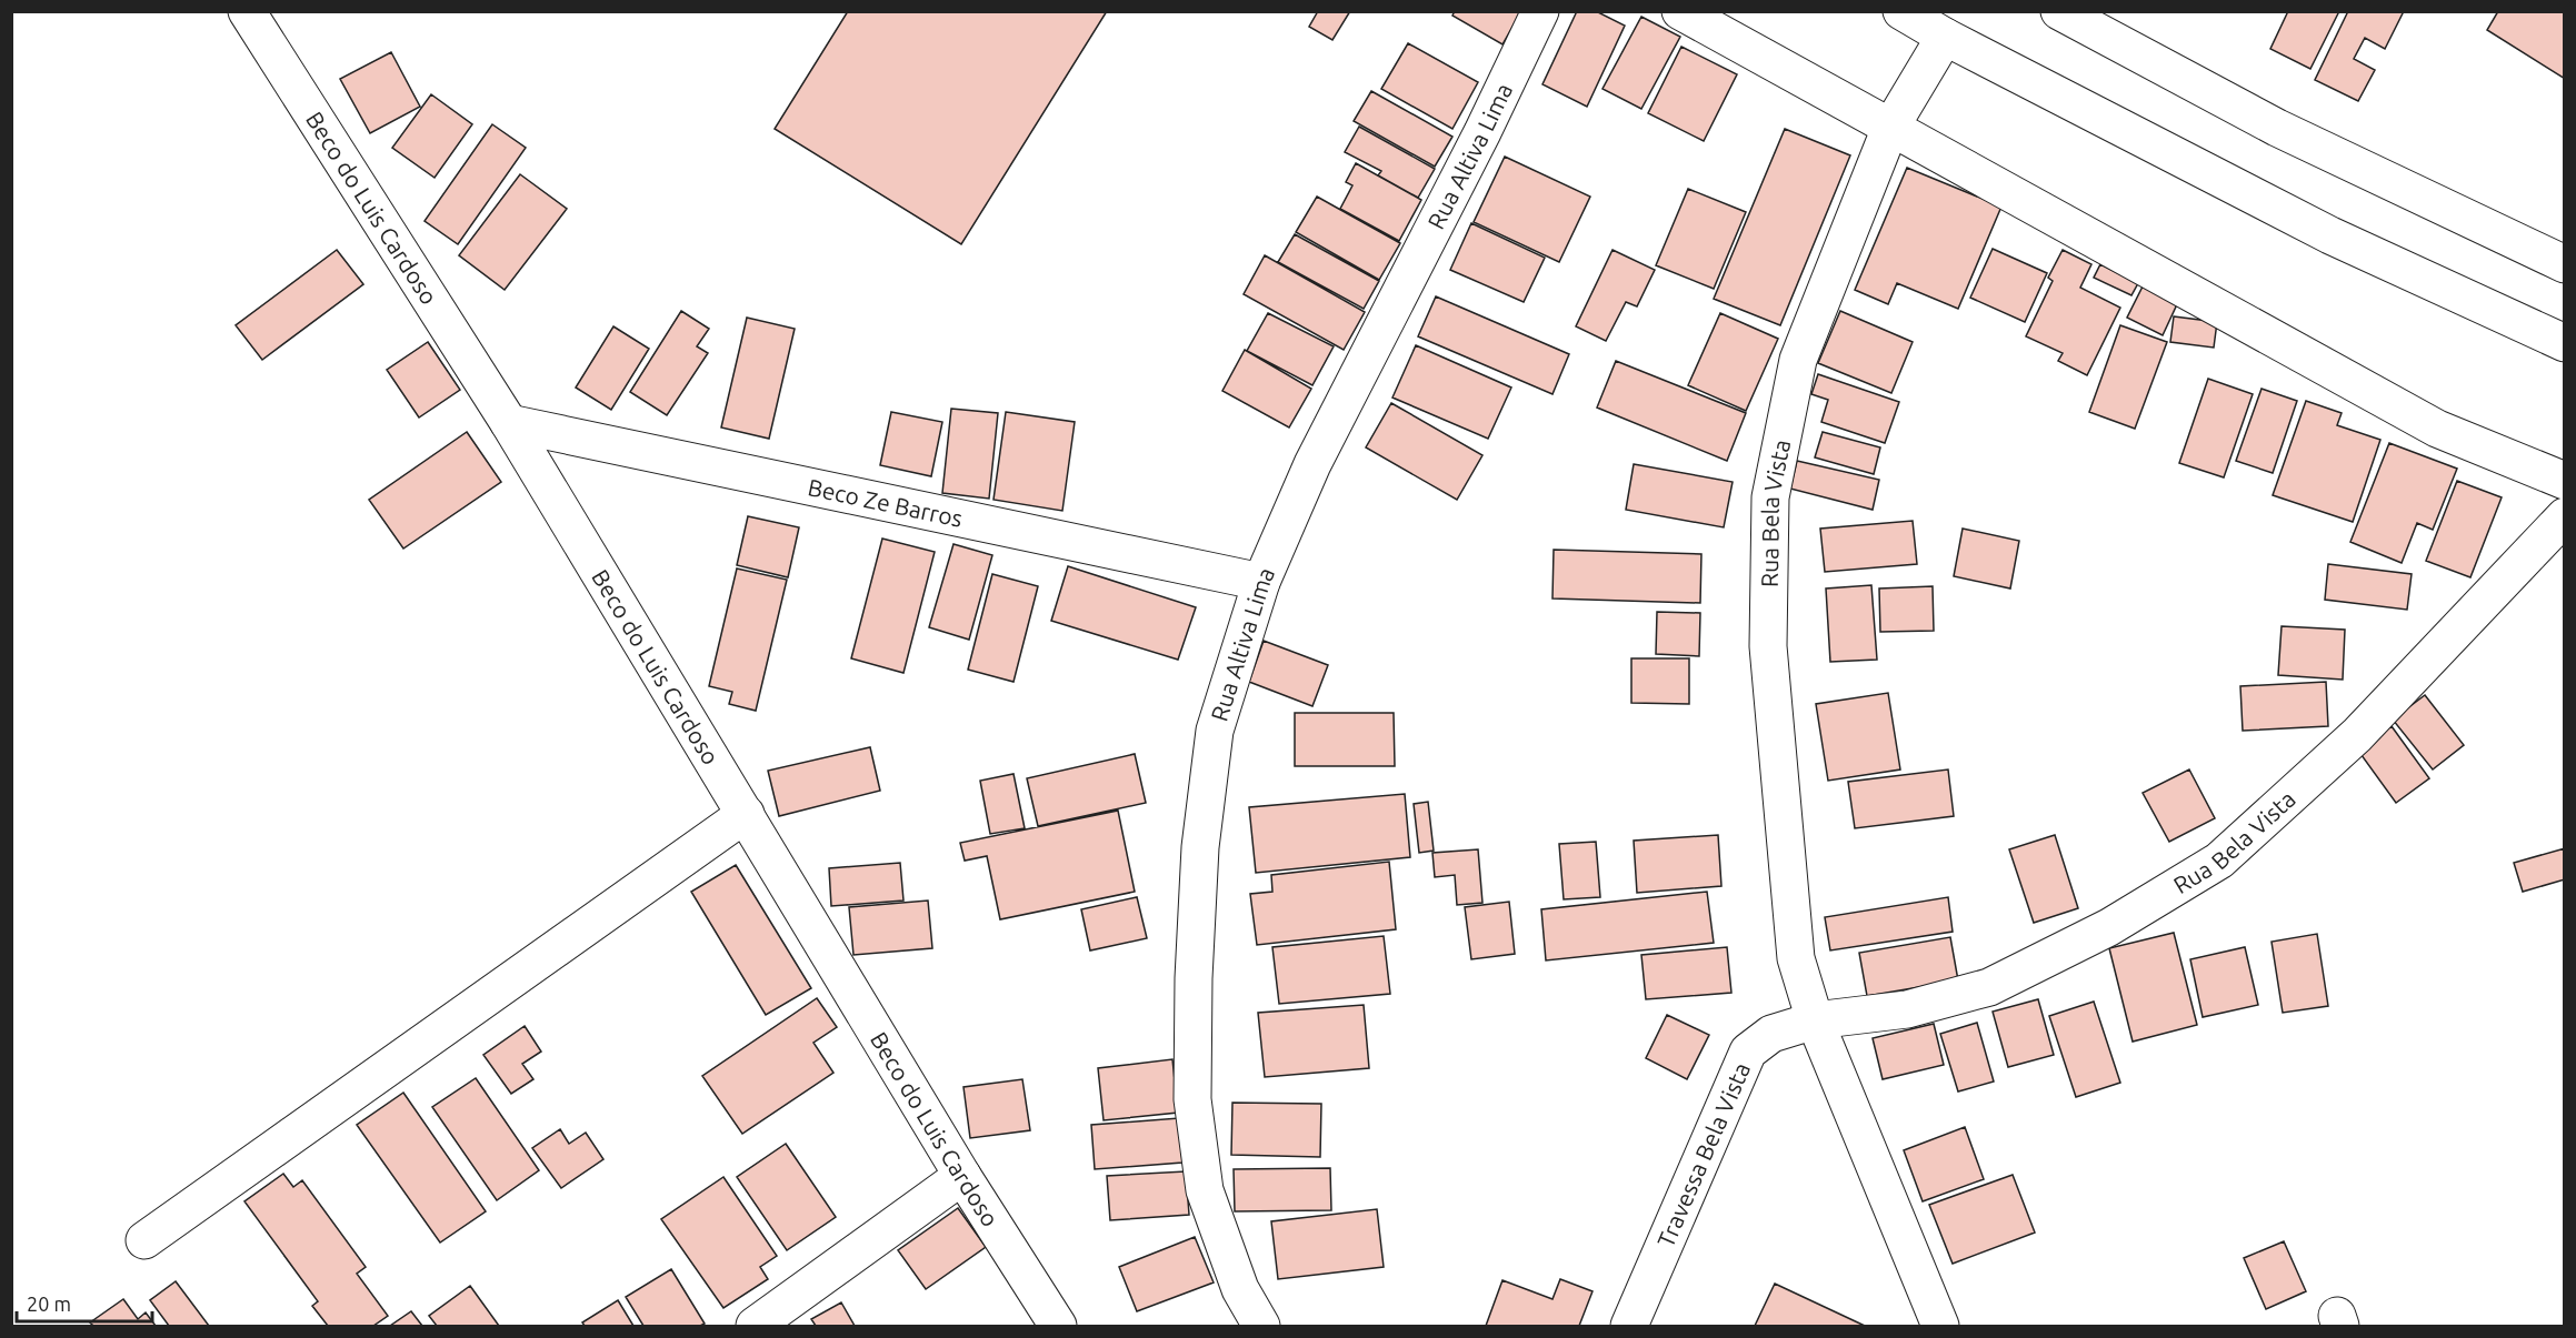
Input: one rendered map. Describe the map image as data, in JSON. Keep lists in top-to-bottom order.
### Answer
{
  "streets": {
    "street": [
      "Rua Altiva Lima",
      "Beco do Luis Cardoso",
      "Beco Ze Barros",
      "Rua Bela Vista",
      "Travessa Bela Vista"
    ]
  },
  "crossings": [
    ["Rua Altiva Lima", "Beco Ze Barros"],
    ["Beco do Luis Cardoso", "Beco Ze Barros"],
    ["Rua Bela Vista", "Travessa Bela Vista"]
  ],
  "scale_bar": "20 m"
}
